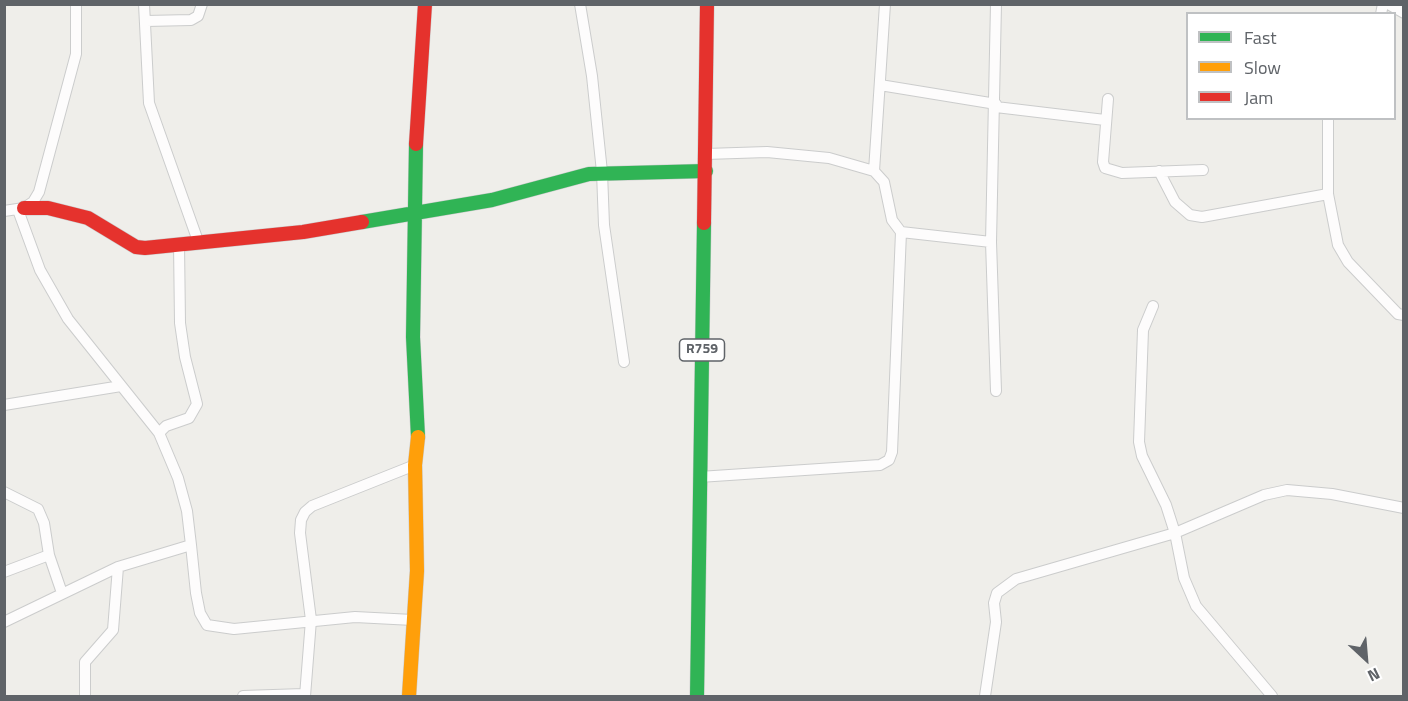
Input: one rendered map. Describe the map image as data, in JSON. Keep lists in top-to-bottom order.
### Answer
{
  "streets": {
    "street": ["R759"]
  },
  "legend": ["Fast", "Slow", "Jam"],
  "north": "bottom right"
}
